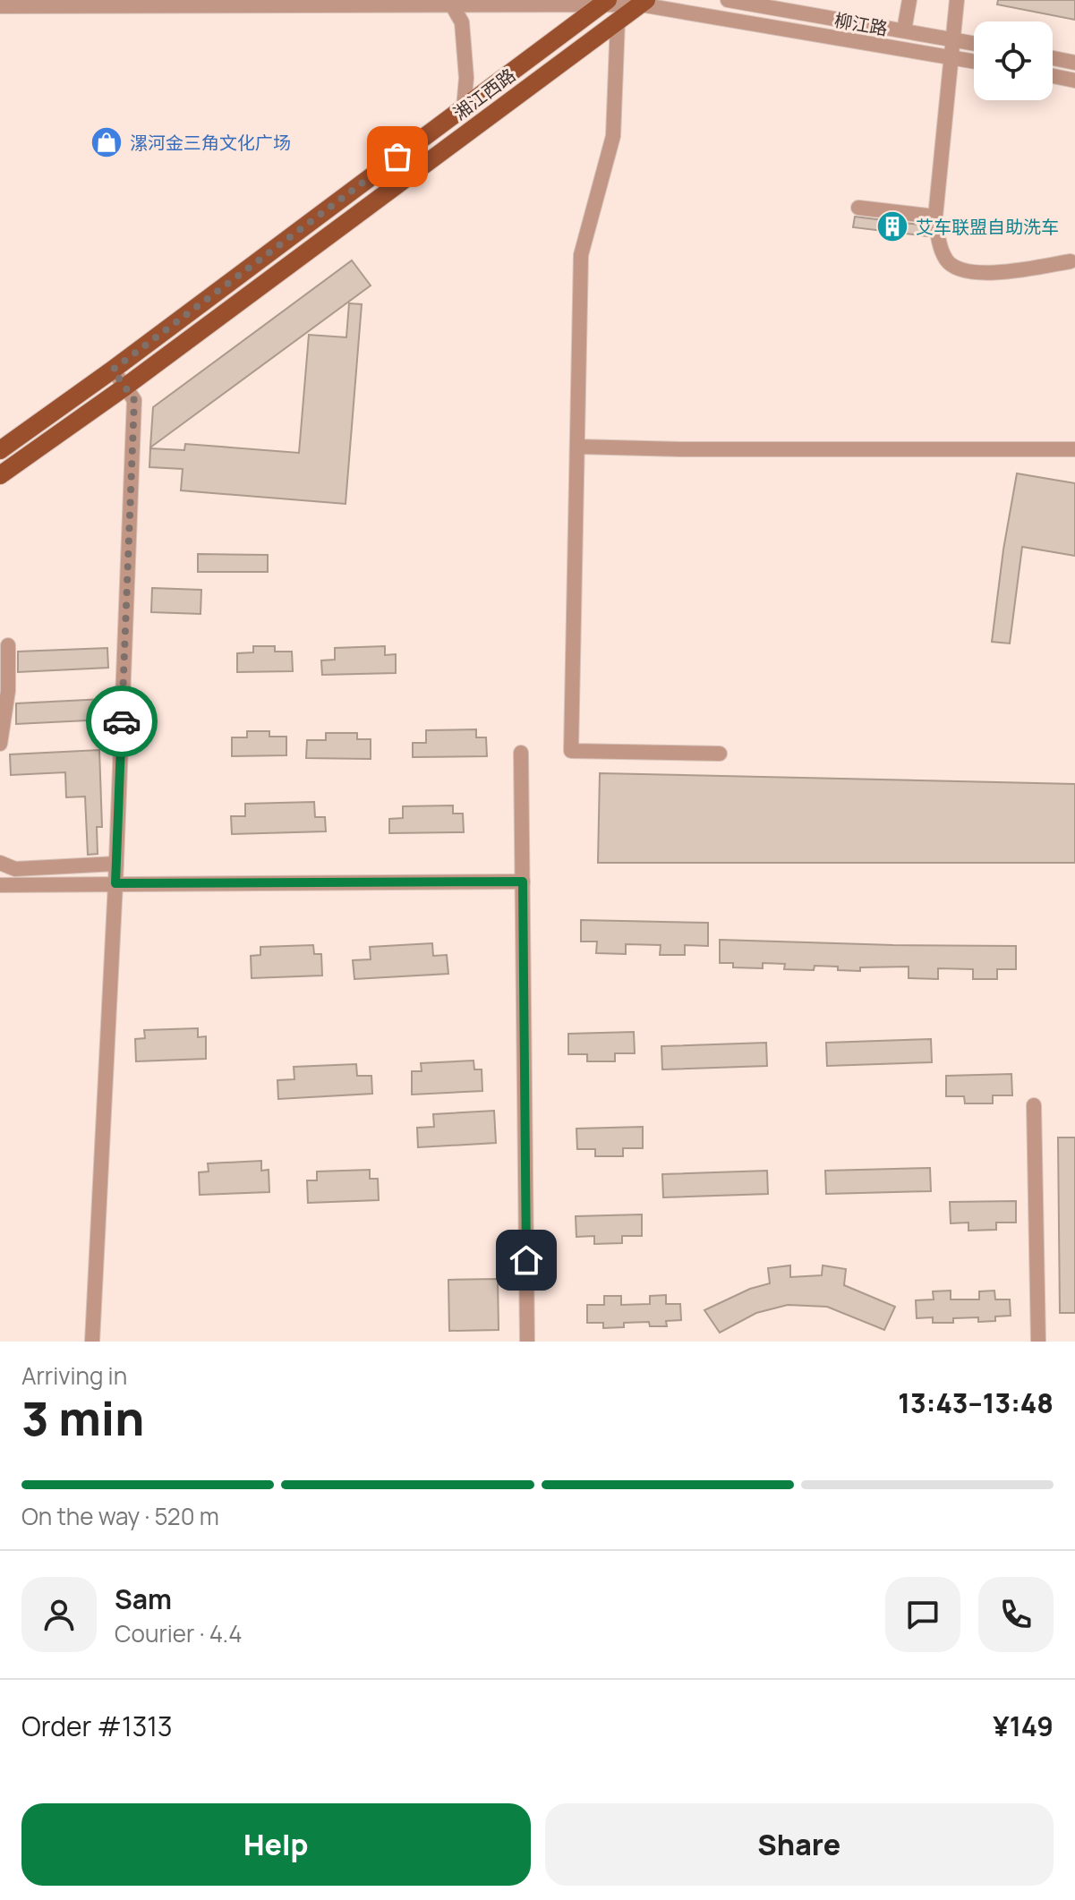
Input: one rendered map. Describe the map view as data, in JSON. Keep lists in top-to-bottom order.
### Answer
{
  "streets": {
    "main road": ["湘江西路"],
    "street": ["柳江路"]
  },
  "crossings": [
    ["柳江路", "湘江西路"]
  ],
  "places": {
    "shop": ["漯河金三角文化广场"],
    "building": ["艾车联盟自助洗车"]
  },
  "page": {
    "heading": ["3 min", "Arriving in", "13:43–13:48"],
    "panel": [
      "Sam",
      "Courier · 4.4",
      "Order #1313",
      "¥149"
    ],
    "bar": "On the way · 520 m",
    "buttons": ["Help", "Share"]
  }
}
